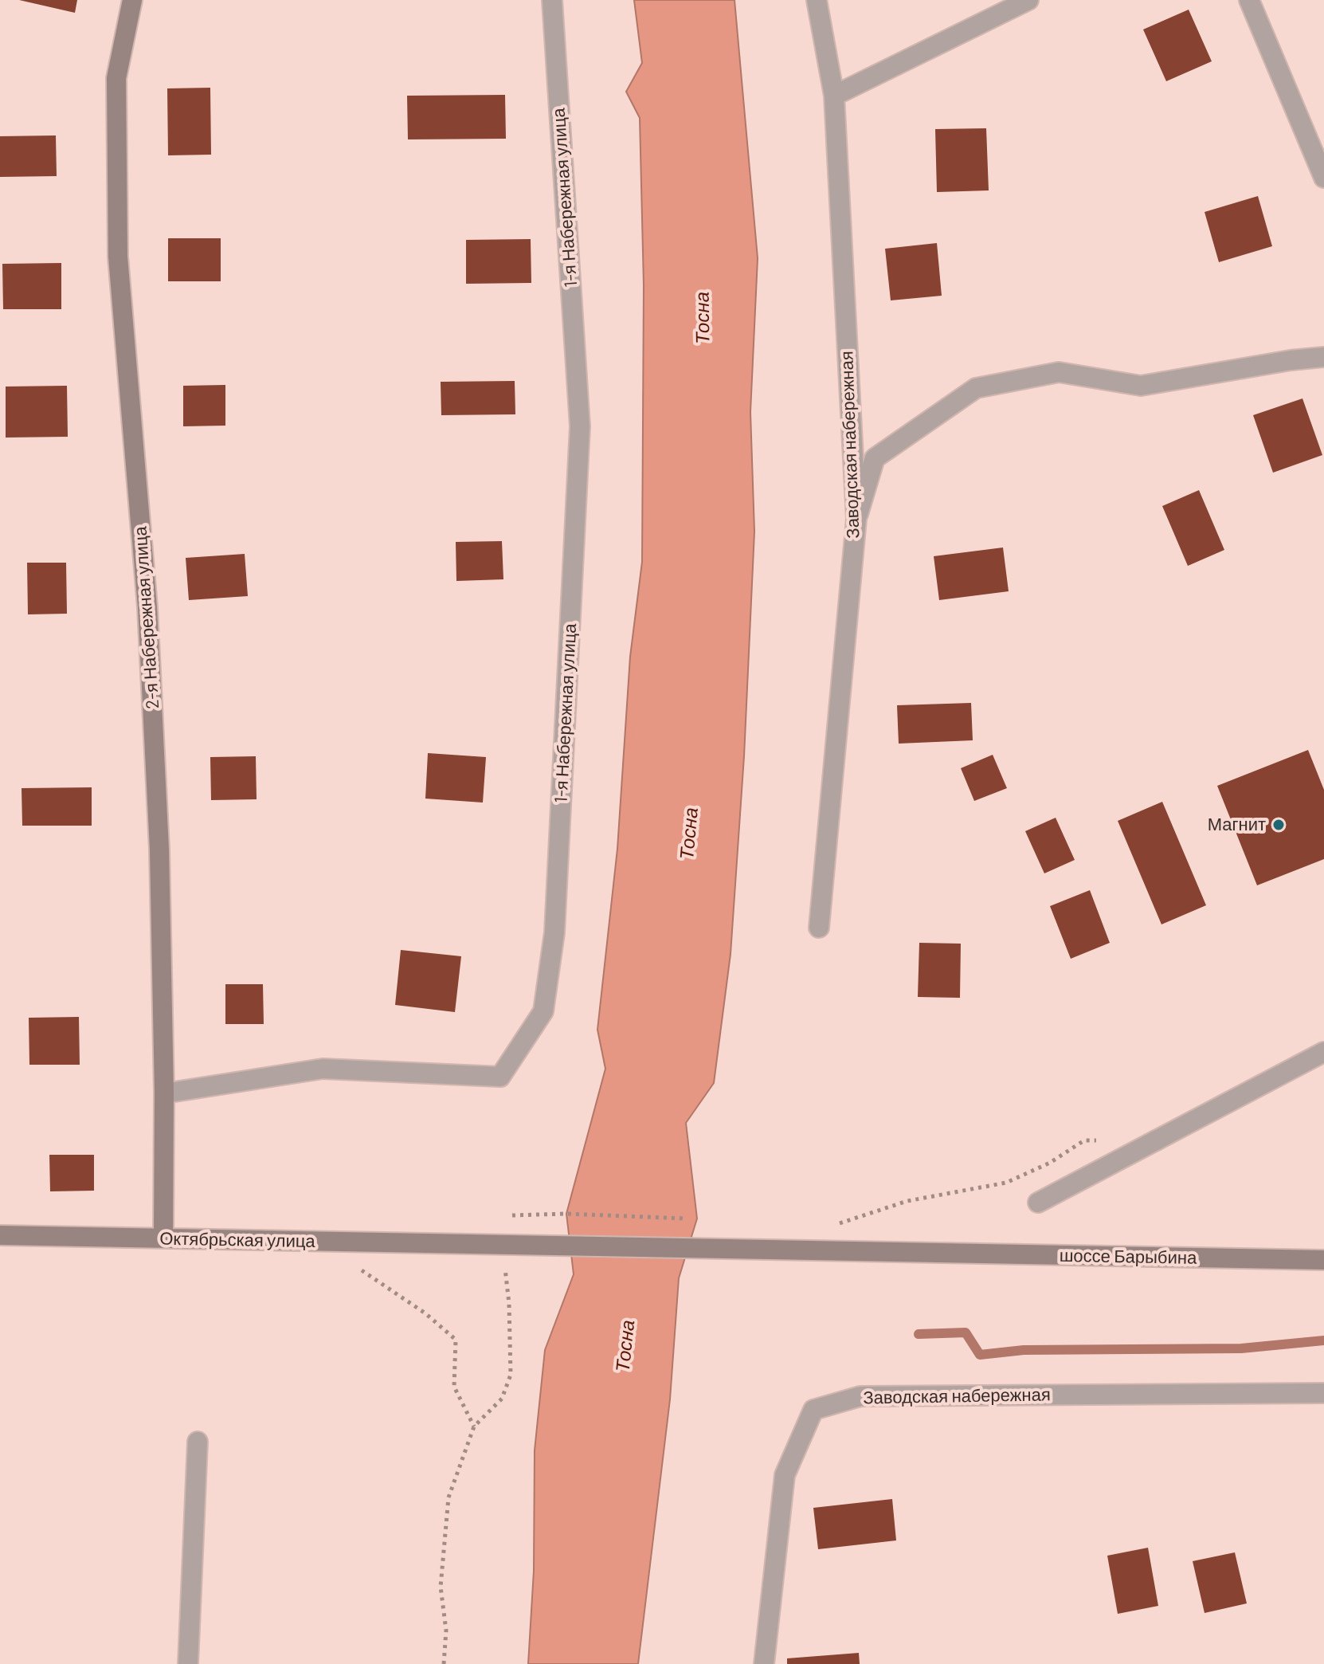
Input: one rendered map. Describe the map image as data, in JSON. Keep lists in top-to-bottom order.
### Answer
{
  "streets": {
    "main road": ["2-я Набережная улица", "Октябрьская улица", "шоссе Барыбина"],
    "street": ["1-я Набережная улица", "Заводская набережная"]
  },
  "crossings": [
    ["1-я Набережная улица", "2-я Набережная улица"],
    ["2-я Набережная улица", "Октябрьская улица"],
    ["Октябрьская улица", "шоссе Барыбина"]
  ],
  "water": ["Тосна"],
  "places": ["Магнит"]
}
